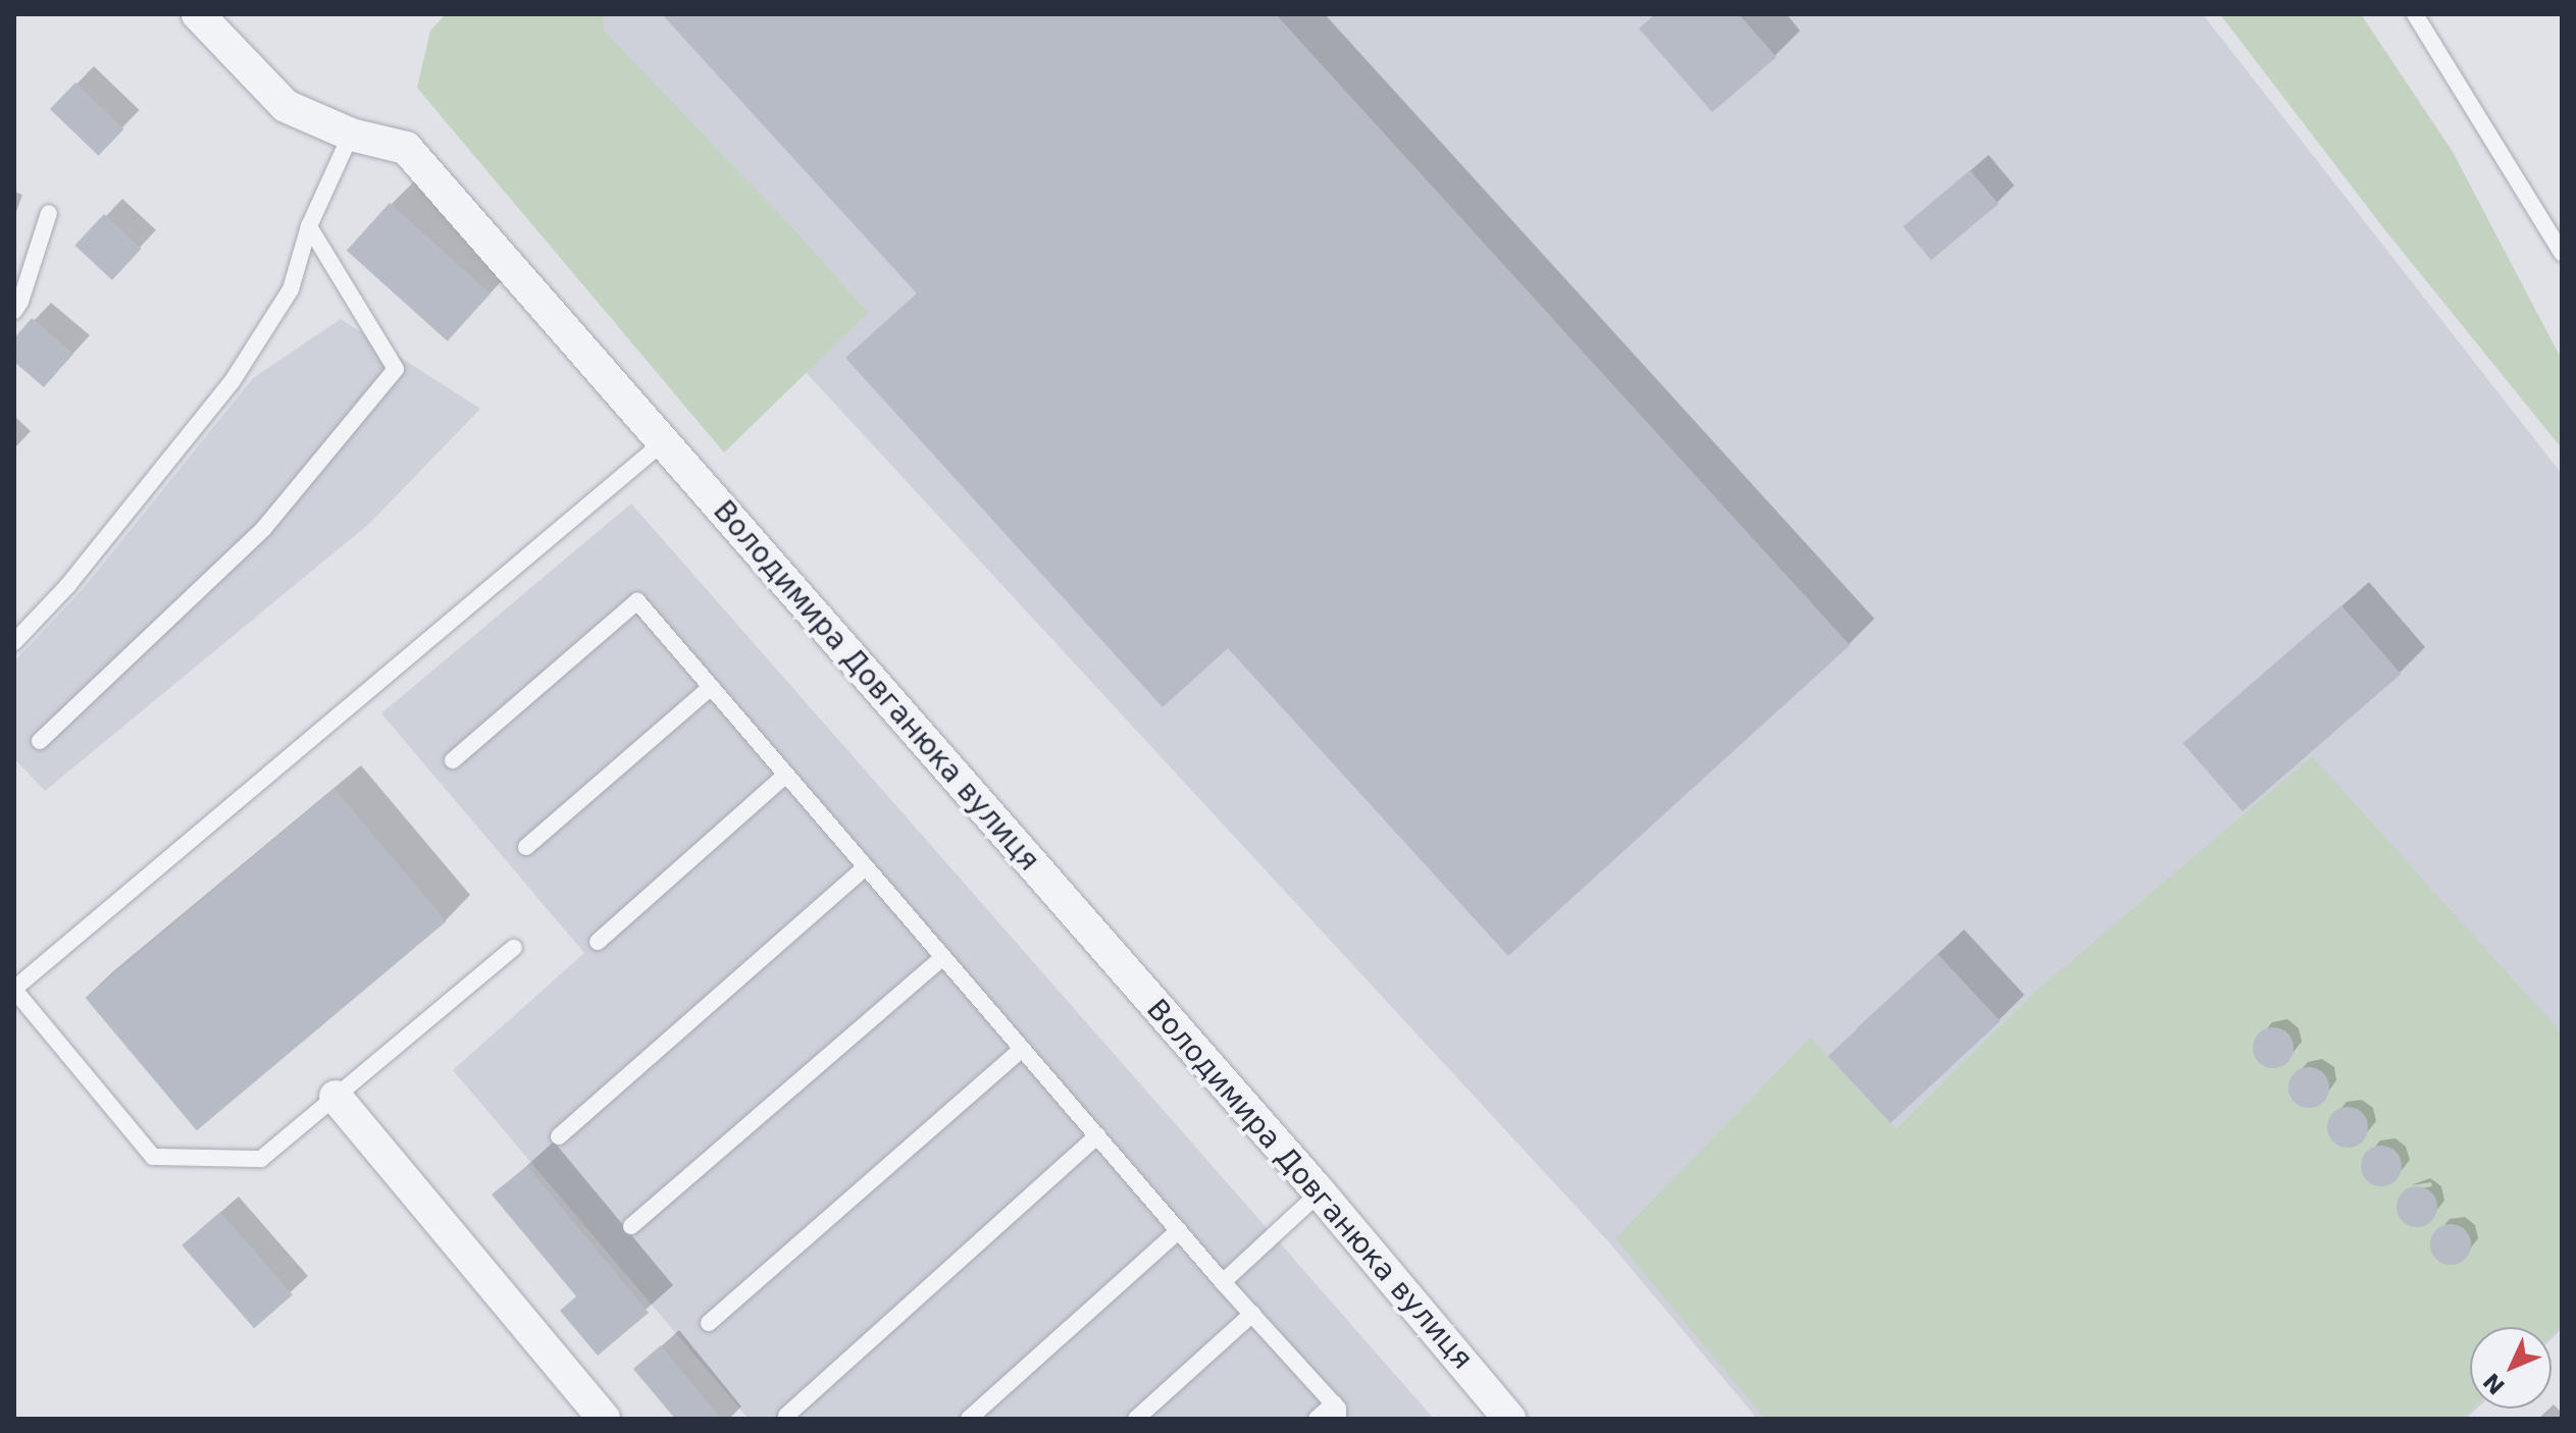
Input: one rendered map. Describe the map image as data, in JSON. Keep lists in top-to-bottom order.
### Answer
{
  "streets": {
    "street": ["Володимира Довганюка вулиця"]
  },
  "north": "bottom left"
}
